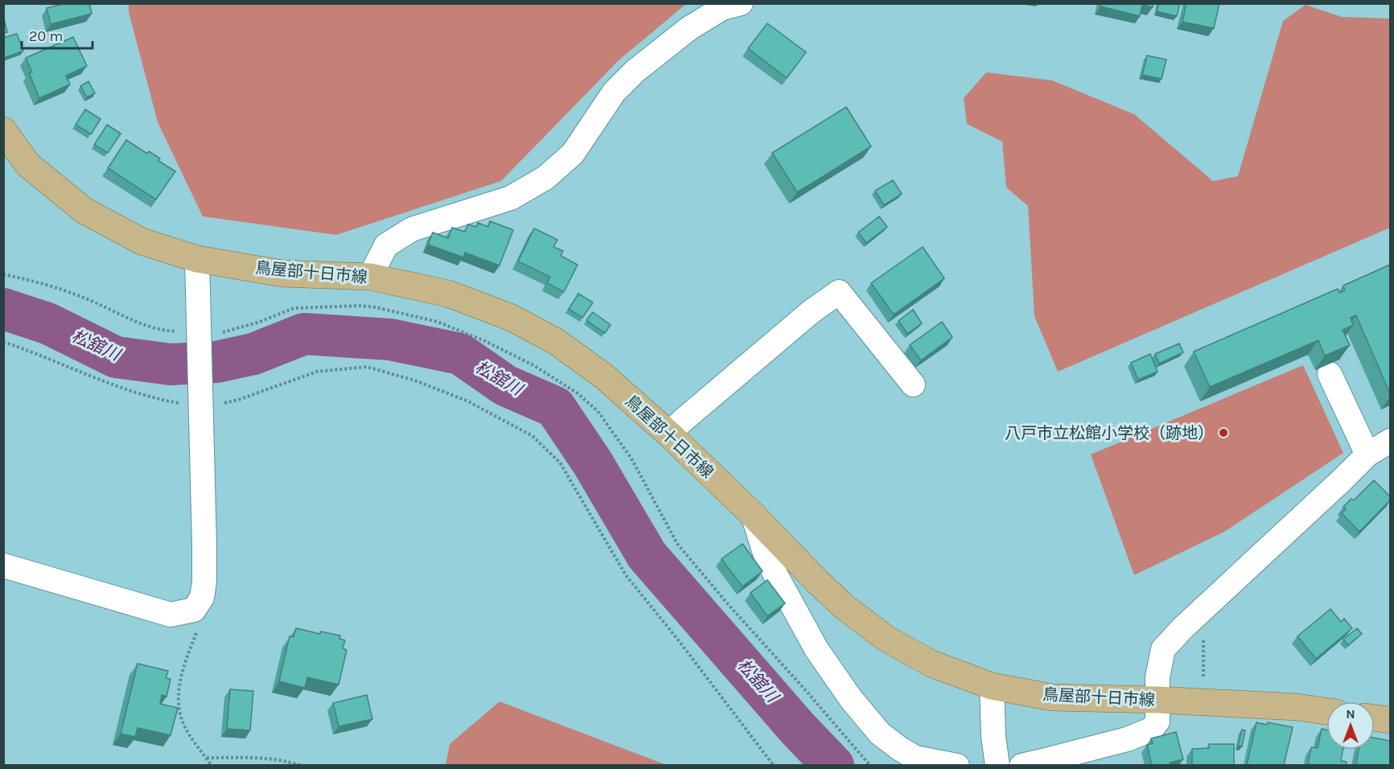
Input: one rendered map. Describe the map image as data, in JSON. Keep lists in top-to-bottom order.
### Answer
{
  "streets": {
    "main road": ["鳥屋部十日市線"]
  },
  "water": ["松舘川"],
  "places": ["八戸市立松館小学校（跡地）"],
  "scale_bar": "20 m",
  "north": "top"
}
